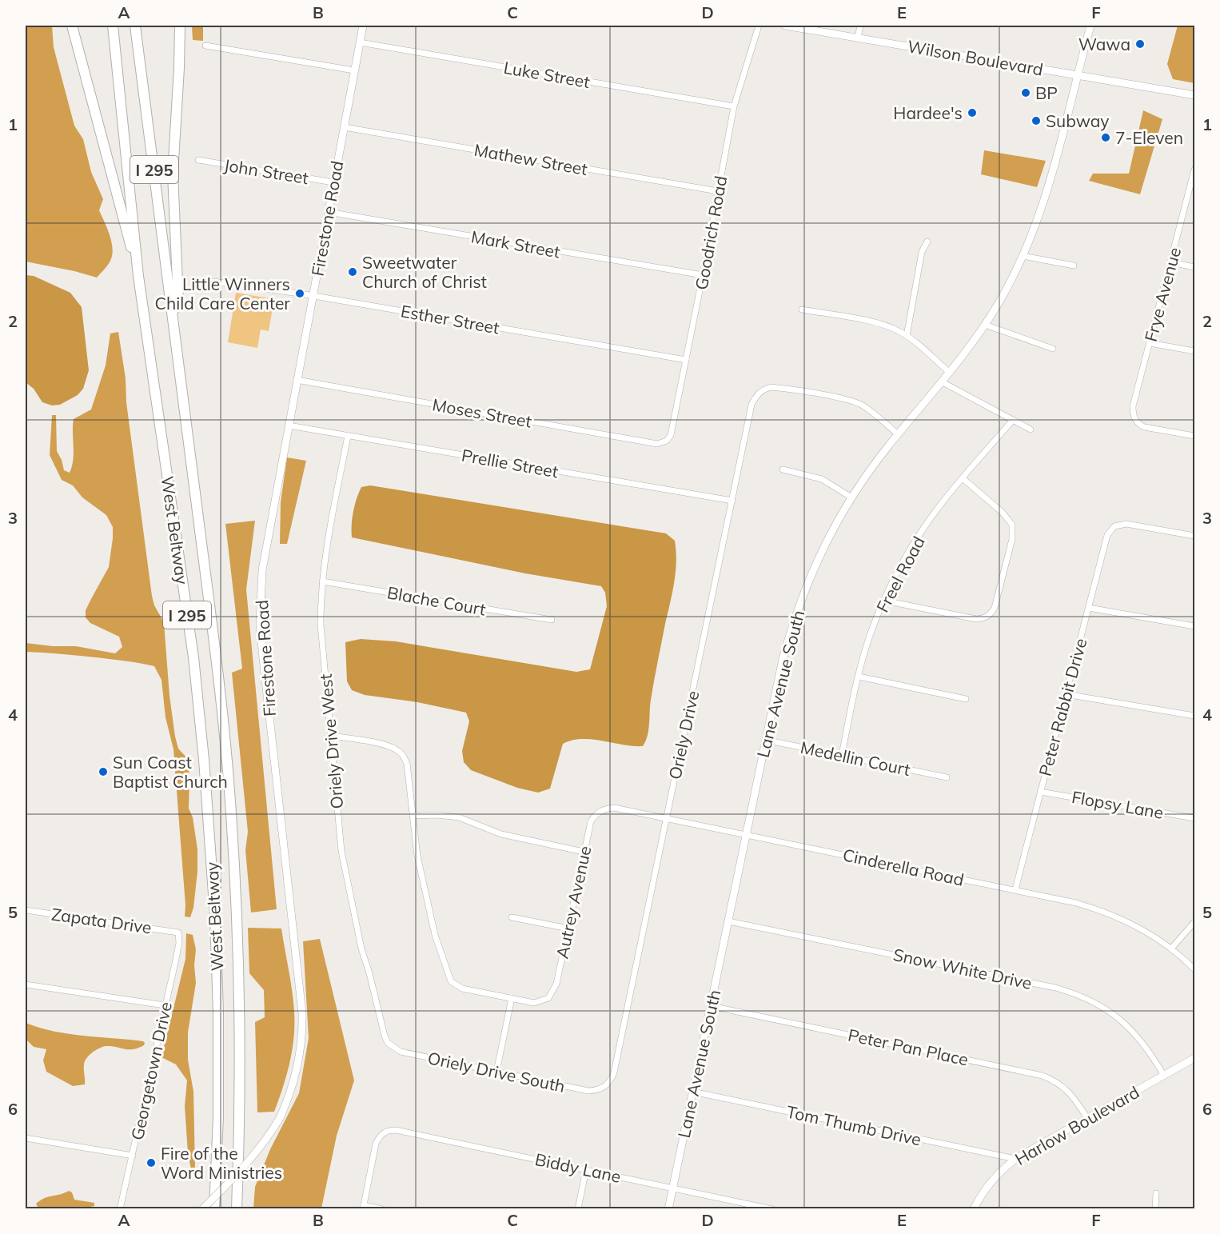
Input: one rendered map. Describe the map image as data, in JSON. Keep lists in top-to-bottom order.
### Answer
{
  "streets": {
    "highway": ["I 295", "West Beltway"],
    "street": [
      "Wilson Boulevard",
      "Luke Street",
      "Mathew Street",
      "John Street",
      "Firestone Road",
      "Goodrich Road",
      "Mark Street",
      "Frye Avenue",
      "Esther Street",
      "Moses Street",
      "Prellie Street",
      "Freel Road",
      "Blache Court",
      "Lane Avenue South",
      "Peter Rabbit Drive",
      "Oriely Drive",
      "Oriely Drive West",
      "Medellin Court",
      "Flopsy Lane",
      "Cinderella Road",
      "Autrey Avenue",
      "Zapata Drive",
      "Snow White Drive",
      "Peter Pan Place",
      "Georgetown Drive",
      "Oriely Drive South",
      "Tom Thumb Drive",
      "Harlow Boulevard",
      "Biddy Lane"
    ]
  },
  "crossings": [
    ["Wilson Boulevard", "Lane Avenue South"],
    ["Luke Street", "Firestone Road"],
    ["Luke Street", "Goodrich Road"],
    ["Mathew Street", "Firestone Road"],
    ["Mathew Street", "Goodrich Road"],
    ["John Street", "Firestone Road"],
    ["Firestone Road", "Mark Street"],
    ["Firestone Road", "Esther Street"],
    ["Firestone Road", "Moses Street"],
    ["Firestone Road", "Prellie Street"],
    ["Goodrich Road", "Mark Street"],
    ["Goodrich Road", "Esther Street"],
    ["Goodrich Road", "Moses Street"],
    ["Prellie Street", "Oriely Drive"],
    ["Prellie Street", "Oriely Drive West"],
    ["Freel Road", "Medellin Court"],
    ["Blache Court", "Oriely Drive West"],
    ["Lane Avenue South", "Oriely Drive"],
    ["Lane Avenue South", "Medellin Court"],
    ["Lane Avenue South", "Cinderella Road"],
    ["Lane Avenue South", "Snow White Drive"],
    ["Lane Avenue South", "Peter Pan Place"],
    ["Lane Avenue South", "Tom Thumb Drive"],
    ["Lane Avenue South", "Biddy Lane"],
    ["Peter Rabbit Drive", "Flopsy Lane"],
    ["Peter Rabbit Drive", "Cinderella Road"],
    ["Oriely Drive", "Cinderella Road"],
    ["Oriely Drive", "Oriely Drive South"],
    ["Oriely Drive West", "Oriely Drive South"],
    ["Cinderella Road", "Autrey Avenue"],
    ["Zapata Drive", "Georgetown Drive"],
    ["Snow White Drive", "Harlow Boulevard"],
    ["Peter Pan Place", "Harlow Boulevard"],
    ["Tom Thumb Drive", "Harlow Boulevard"]
  ],
  "places": [
    "Wawa",
    "BP",
    "Hardee's",
    "Subway",
    "7-Eleven",
    "Sweetwater Church of Christ",
    "Little Winners Child Care Center",
    "Sun Coast Baptist Church",
    "Fire of the Word Ministries"
  ],
  "grid": {
    "columns": [
      "A",
      "B",
      "C",
      "D",
      "E",
      "F"
    ],
    "rows": [
      "1",
      "2",
      "3",
      "4",
      "5",
      "6"
    ]
  }
}
